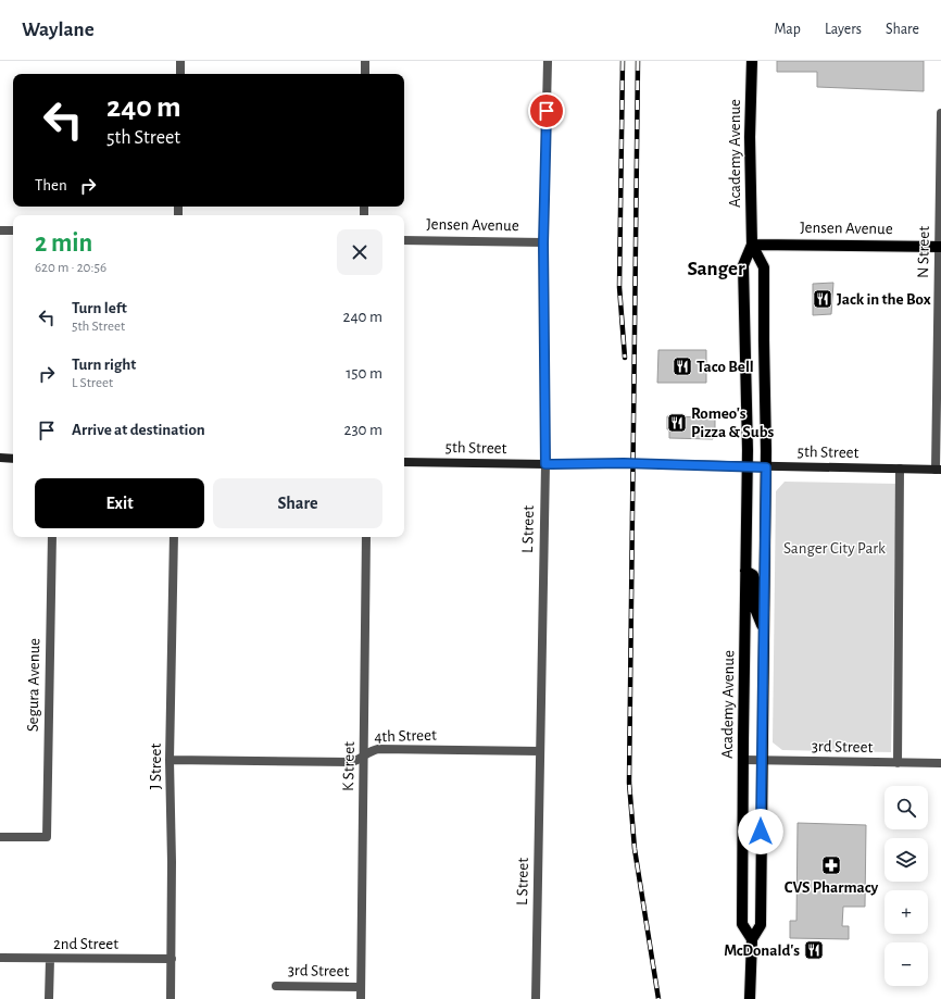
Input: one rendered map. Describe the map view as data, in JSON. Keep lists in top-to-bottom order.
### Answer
{
  "streets": {
    "main road": ["Academy Avenue", "Jensen Avenue"],
    "street": [
      "N Street",
      "5th Street",
      "L Street",
      "Segura Avenue",
      "4th Street",
      "3rd Street",
      "J Street",
      "K Street",
      "2nd Street"
    ]
  },
  "crossings": [
    ["Academy Avenue", "Jensen Avenue"],
    ["Academy Avenue", "5th Street"],
    ["Academy Avenue", "3rd Street"],
    ["Jensen Avenue", "N Street"],
    ["Jensen Avenue", "L Street"],
    ["N Street", "5th Street"],
    ["5th Street", "L Street"],
    ["L Street", "4th Street"],
    ["4th Street", "J Street"],
    ["4th Street", "K Street"],
    ["3rd Street", "K Street"],
    ["J Street", "2nd Street"]
  ],
  "districts": ["Sanger"],
  "parks": ["Sanger City Park"],
  "places": {
    "restaurant": [
      "Jack in the Box",
      "Taco Bell",
      "Romeo's Pizza & Subs",
      "McDonald's"
    ],
    "pharmacy": ["CVS Pharmacy"]
  },
  "page": {
    "header": "Waylane",
    "nav": ["Map", "Layers", "Share"],
    "turn": ["240 m", "5th Street"],
    "then": "Then",
    "heading": ["2 min", "620 m · 20:56"],
    "list": [
      {
        "name": "Turn left",
        "note": "5th Street",
        "value": "240 m"
      },
      {
        "name": "Turn right",
        "note": "L Street",
        "value": "150 m"
      },
      {
        "name": "Arrive at destination",
        "value": "230 m"
      }
    ],
    "buttons": ["Exit", "Share"],
    "map_buttons": ["+", "−"]
  }
}
